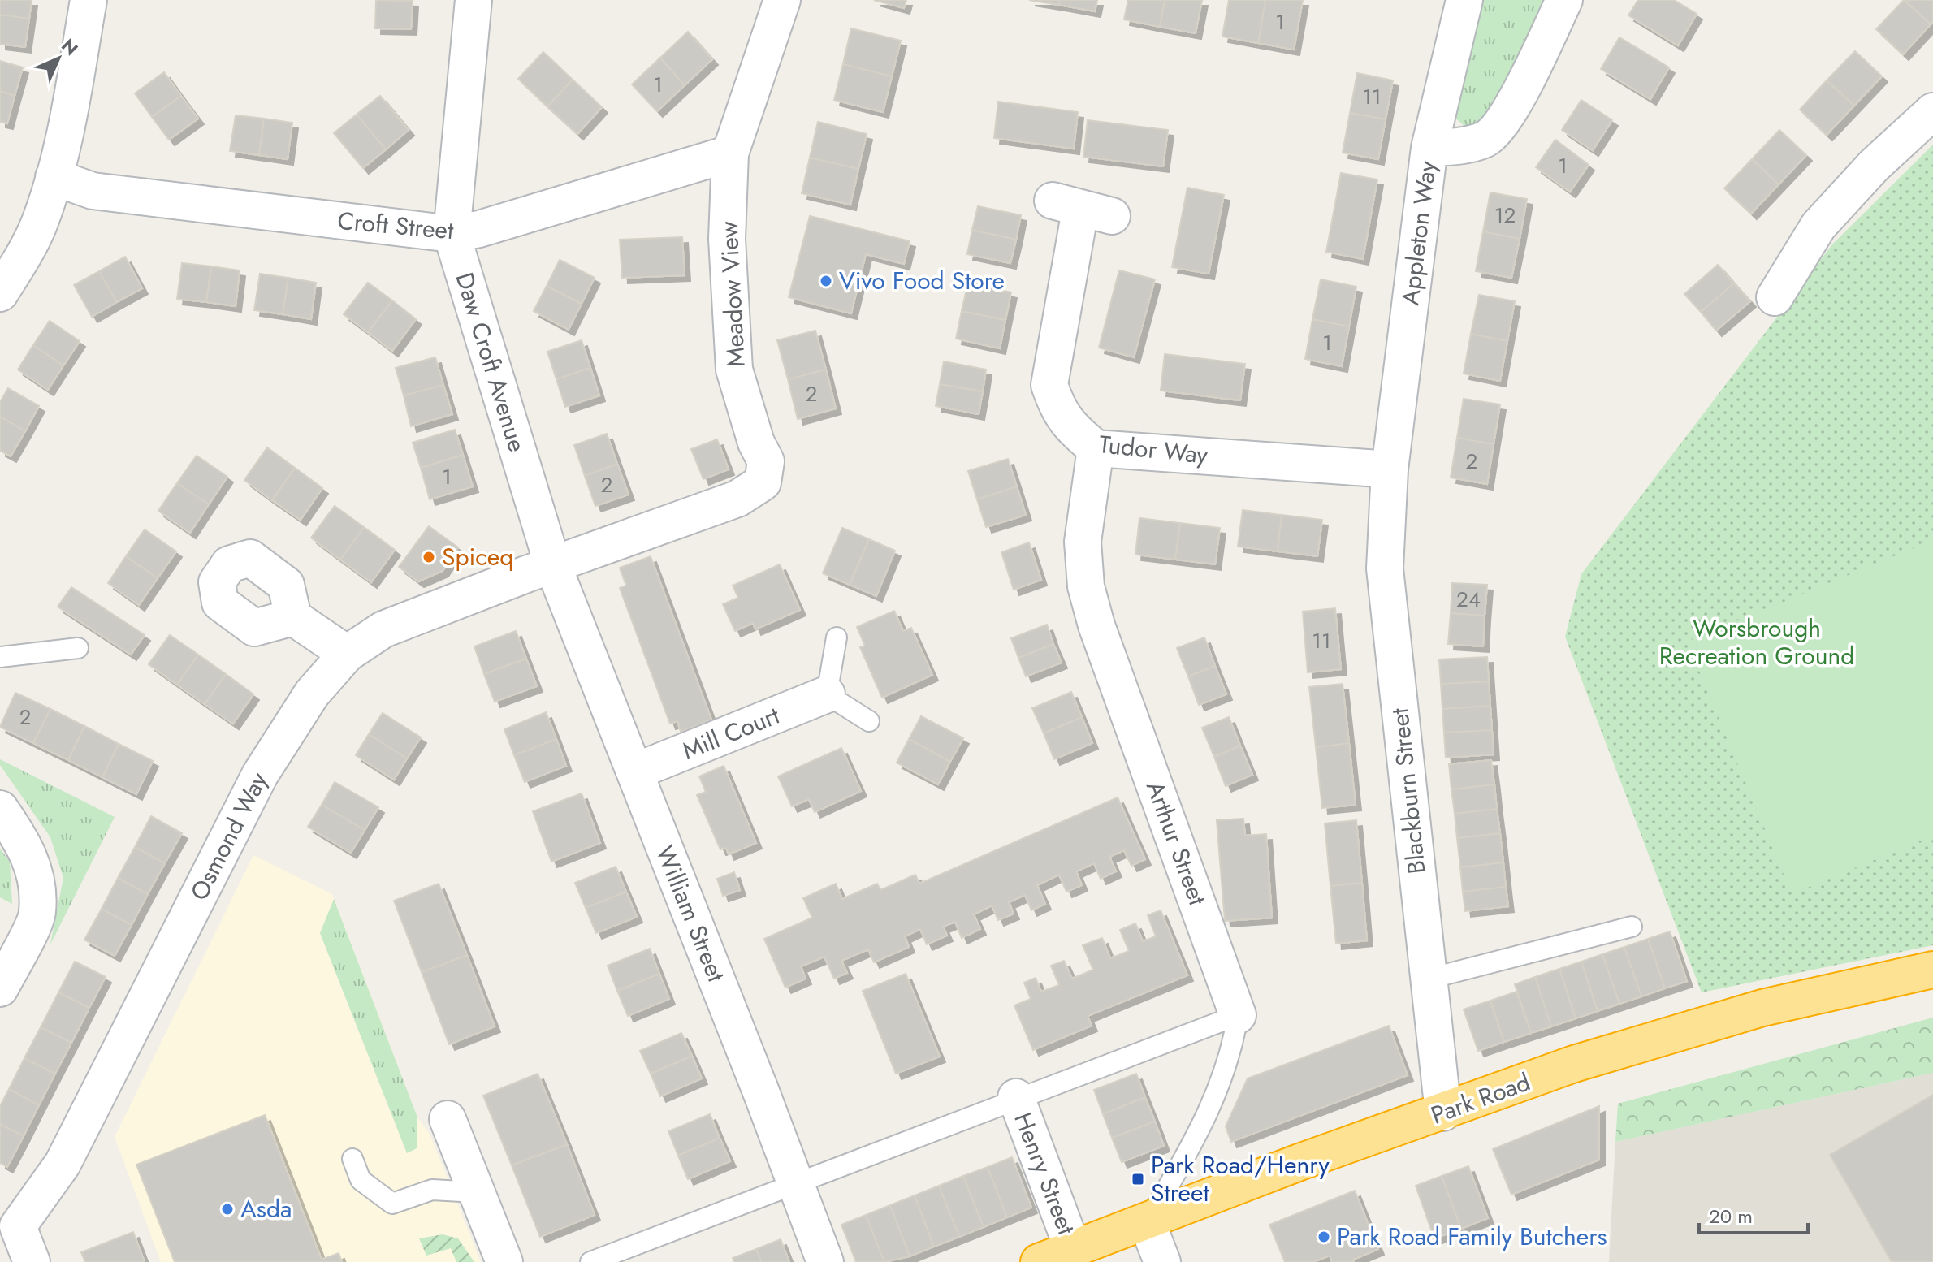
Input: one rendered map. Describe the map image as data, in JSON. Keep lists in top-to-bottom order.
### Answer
{
  "streets": {
    "highway": ["Park Road"],
    "street": [
      "Croft Street",
      "Appleton Way",
      "Meadow View",
      "Daw Croft Avenue",
      "Tudor Way",
      "Mill Court",
      "Blackburn Street",
      "Osmond Way",
      "Arthur Street",
      "William Street",
      "Henry Street"
    ]
  },
  "crossings": [
    ["Croft Street", "Meadow View"],
    ["Croft Street", "Daw Croft Avenue"],
    ["Appleton Way", "Tudor Way"],
    ["Appleton Way", "Blackburn Street"],
    ["Meadow View", "Daw Croft Avenue"],
    ["Meadow View", "Osmond Way"],
    ["Meadow View", "William Street"],
    ["Daw Croft Avenue", "Osmond Way"],
    ["Daw Croft Avenue", "William Street"],
    ["Tudor Way", "Blackburn Street"],
    ["Tudor Way", "Arthur Street"],
    ["Mill Court", "William Street"],
    ["Blackburn Street", "Park Road"],
    ["Osmond Way", "William Street"],
    ["Arthur Street", "Park Road"],
    ["Park Road", "Henry Street"]
  ],
  "parks": ["Worsbrough Recreation Ground"],
  "places": {
    "other": [
      "Vivo Food Store",
      "Spiceq",
      "Asda",
      "Park Road Family Butchers"
    ],
    "transit": ["Park Road/Henry Street"]
  },
  "house_numbers": [
    "1",
    "1",
    "11",
    "1",
    "12",
    "1",
    "2",
    "2",
    "1",
    "2",
    "24",
    "11",
    "2"
  ],
  "scale_bar": "20 m",
  "north": "top right"
}
